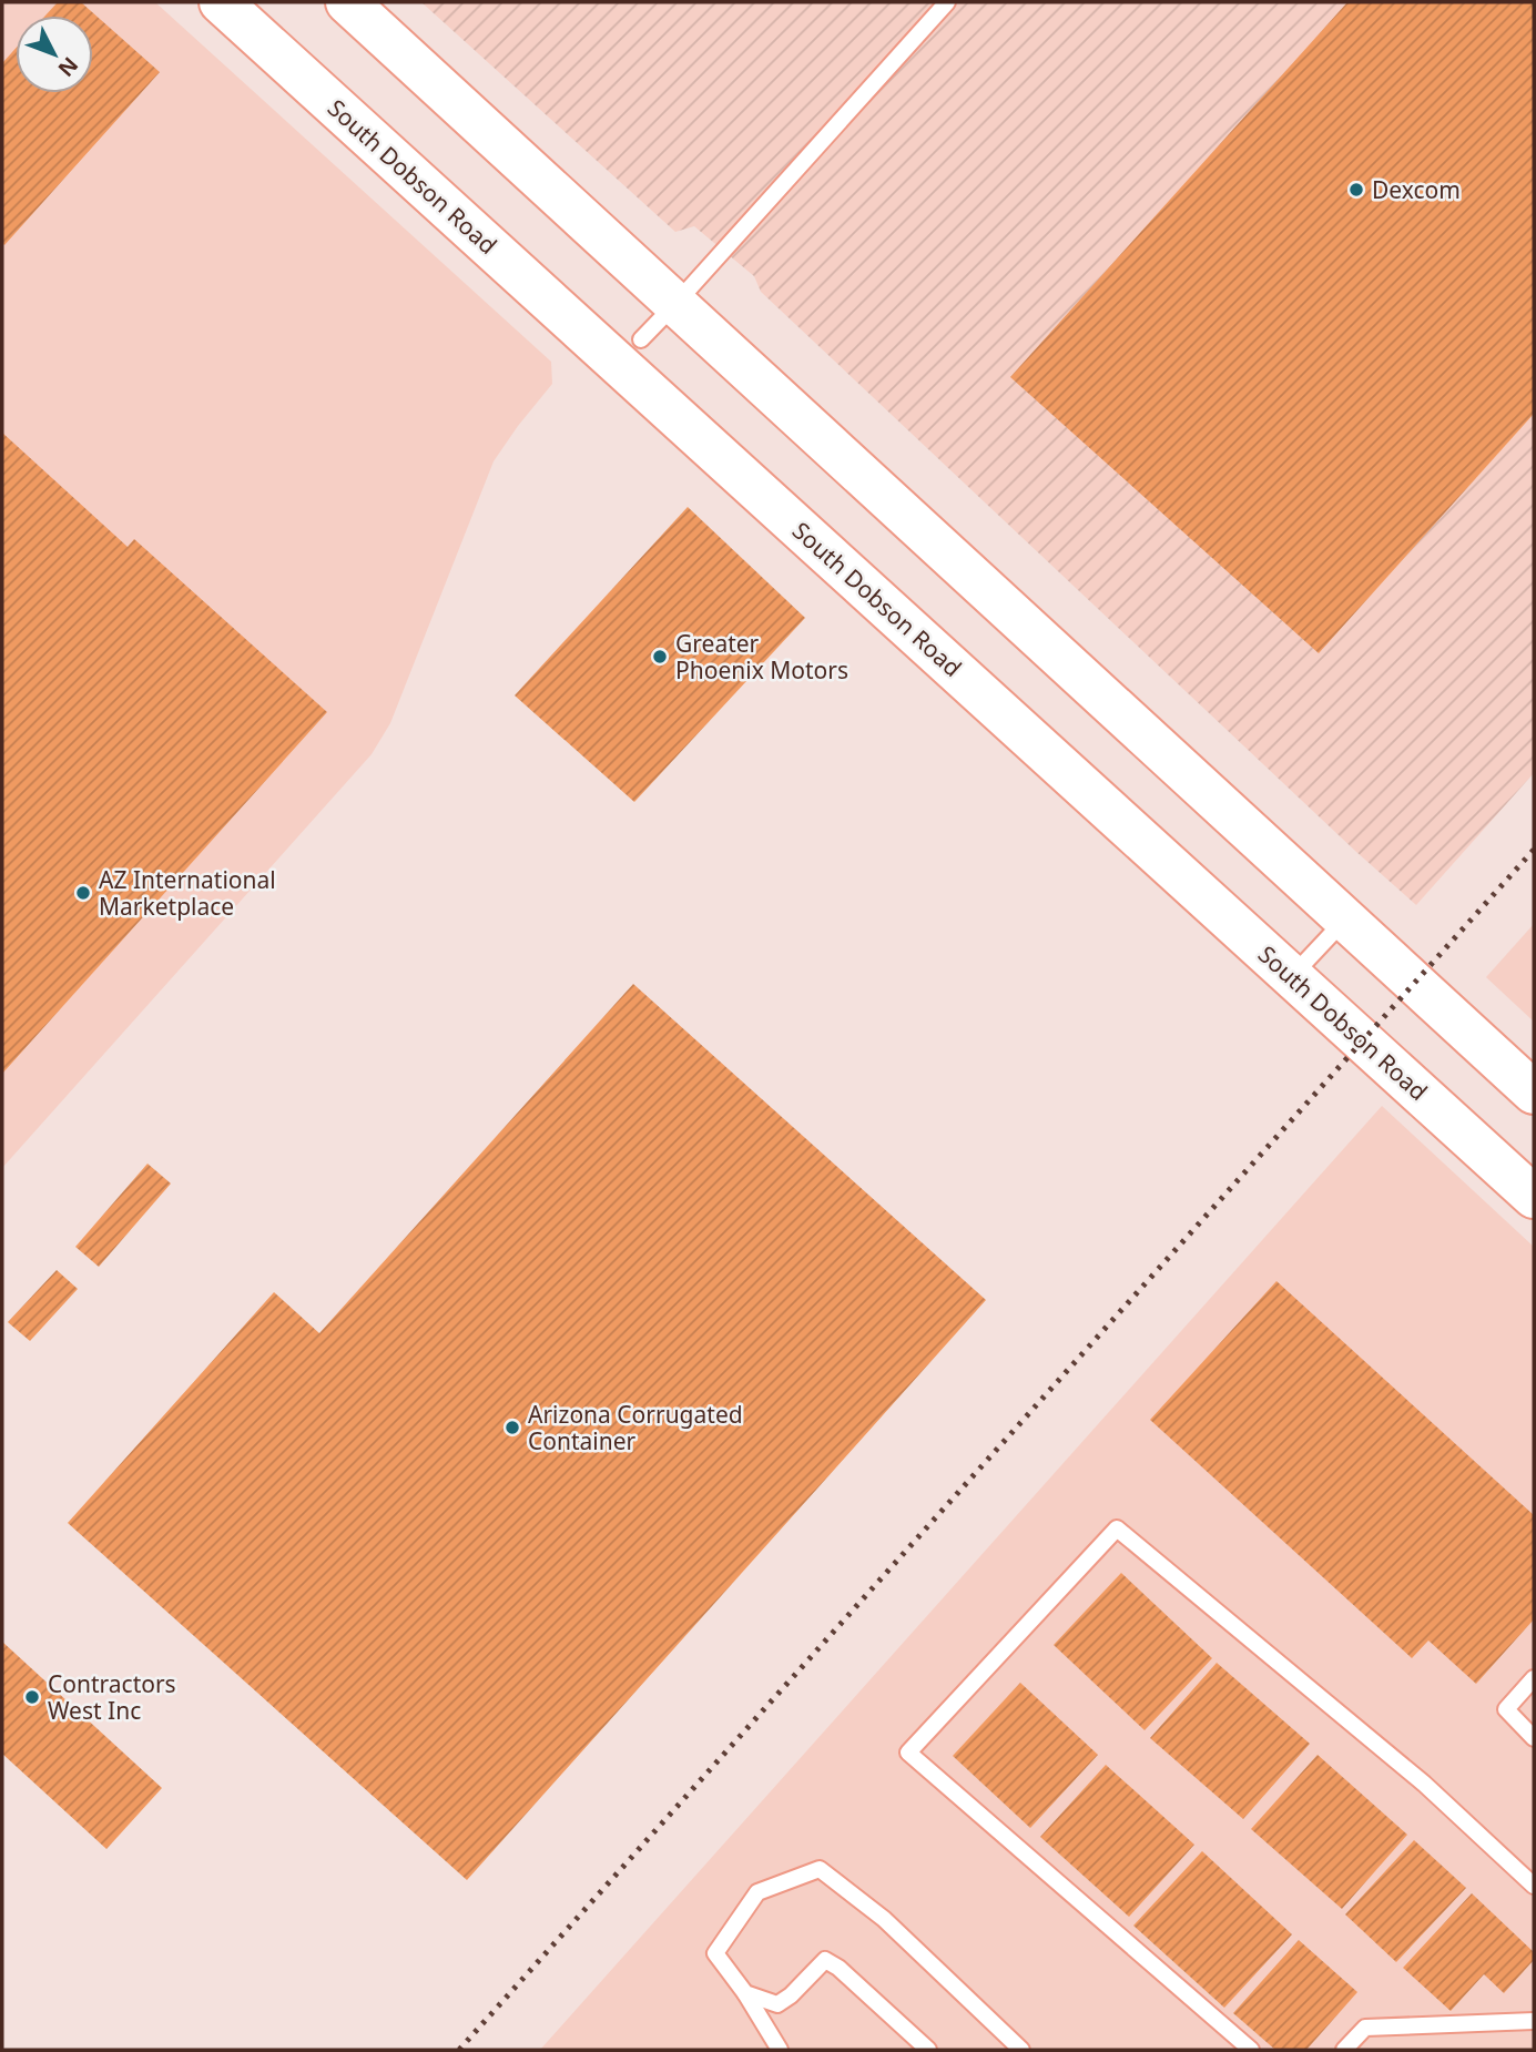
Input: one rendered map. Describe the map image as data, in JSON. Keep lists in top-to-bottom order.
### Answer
{
  "streets": {
    "main road": ["South Dobson Road"]
  },
  "places": [
    "Dexcom",
    "Greater Phoenix Motors",
    "AZ International Marketplace",
    "Arizona Corrugated Container",
    "Contractors West Inc"
  ],
  "north": "bottom right"
}
